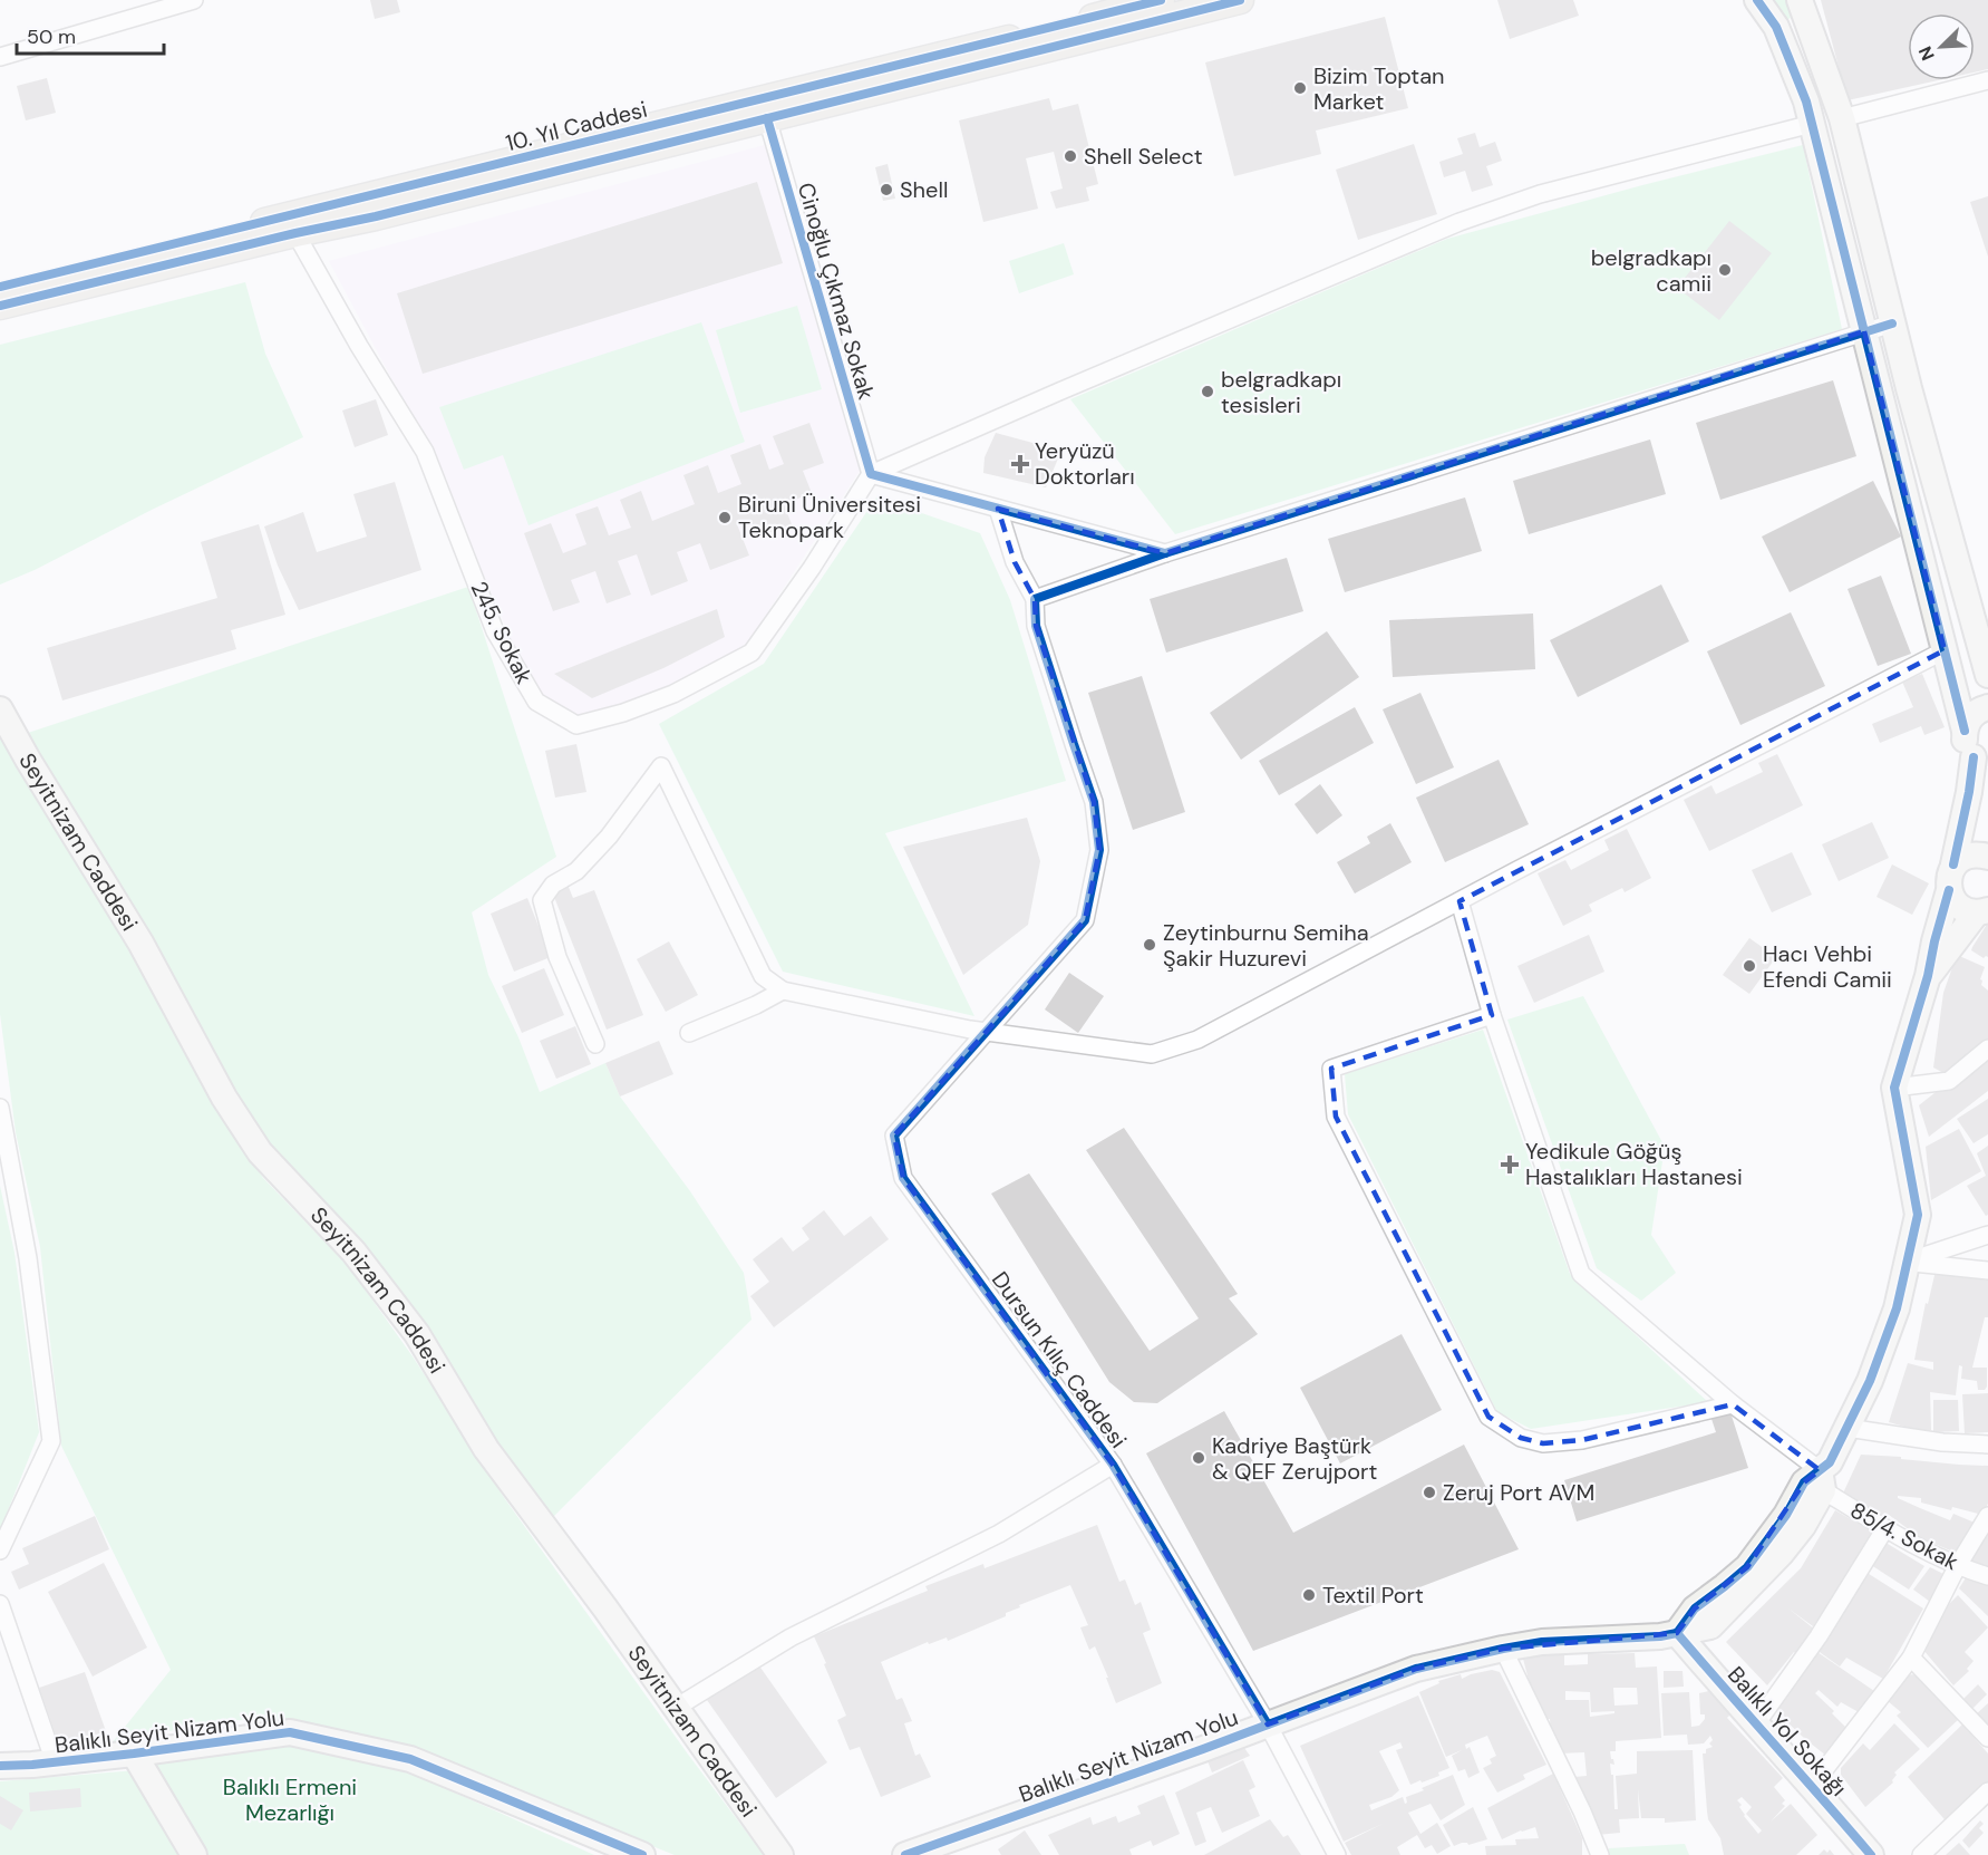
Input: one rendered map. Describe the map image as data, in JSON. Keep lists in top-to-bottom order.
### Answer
{
  "streets": {
    "main road": ["10. Yıl Caddesi"],
    "street": [
      "Cinoğlu Çıkmaz Sokak",
      "245. Sokak",
      "Seyitnizam Caddesi",
      "Dursun Kılıç Caddesi",
      "85/4. Sokak",
      "Balıklı Seyit Nizam Yolu",
      "Balıklı Yol Sokağı"
    ]
  },
  "crossings": [
    ["10. Yıl Caddesi", "Cinoğlu Çıkmaz Sokak"],
    ["10. Yıl Caddesi", "245. Sokak"],
    ["Cinoğlu Çıkmaz Sokak", "245. Sokak"],
    ["Dursun Kılıç Caddesi", "Balıklı Seyit Nizam Yolu"],
    ["85/4. Sokak", "Balıklı Seyit Nizam Yolu"],
    ["Balıklı Seyit Nizam Yolu", "Balıklı Yol Sokağı"]
  ],
  "parks": ["Balıklı Ermeni Mezarlığı"],
  "places": {
    "other": [
      "Bizim Toptan Market",
      "Shell Select",
      "Shell",
      "belgradkapı camii",
      "belgradkapı tesisleri",
      "Biruni Üniversitesi Teknopark",
      "Zeytinburnu Semiha Şakir Huzurevi",
      "Hacı Vehbi Efendi Camii",
      "Kadriye Baştürk & QEF Zerujport",
      "Zeruj Port AVM",
      "Textil Port"
    ],
    "health": ["Yeryüzü Doktorları", "Yedikule Göğüş Hastalıkları Hastanesi"]
  },
  "scale_bar": "50 m",
  "north": "bottom left"
}
